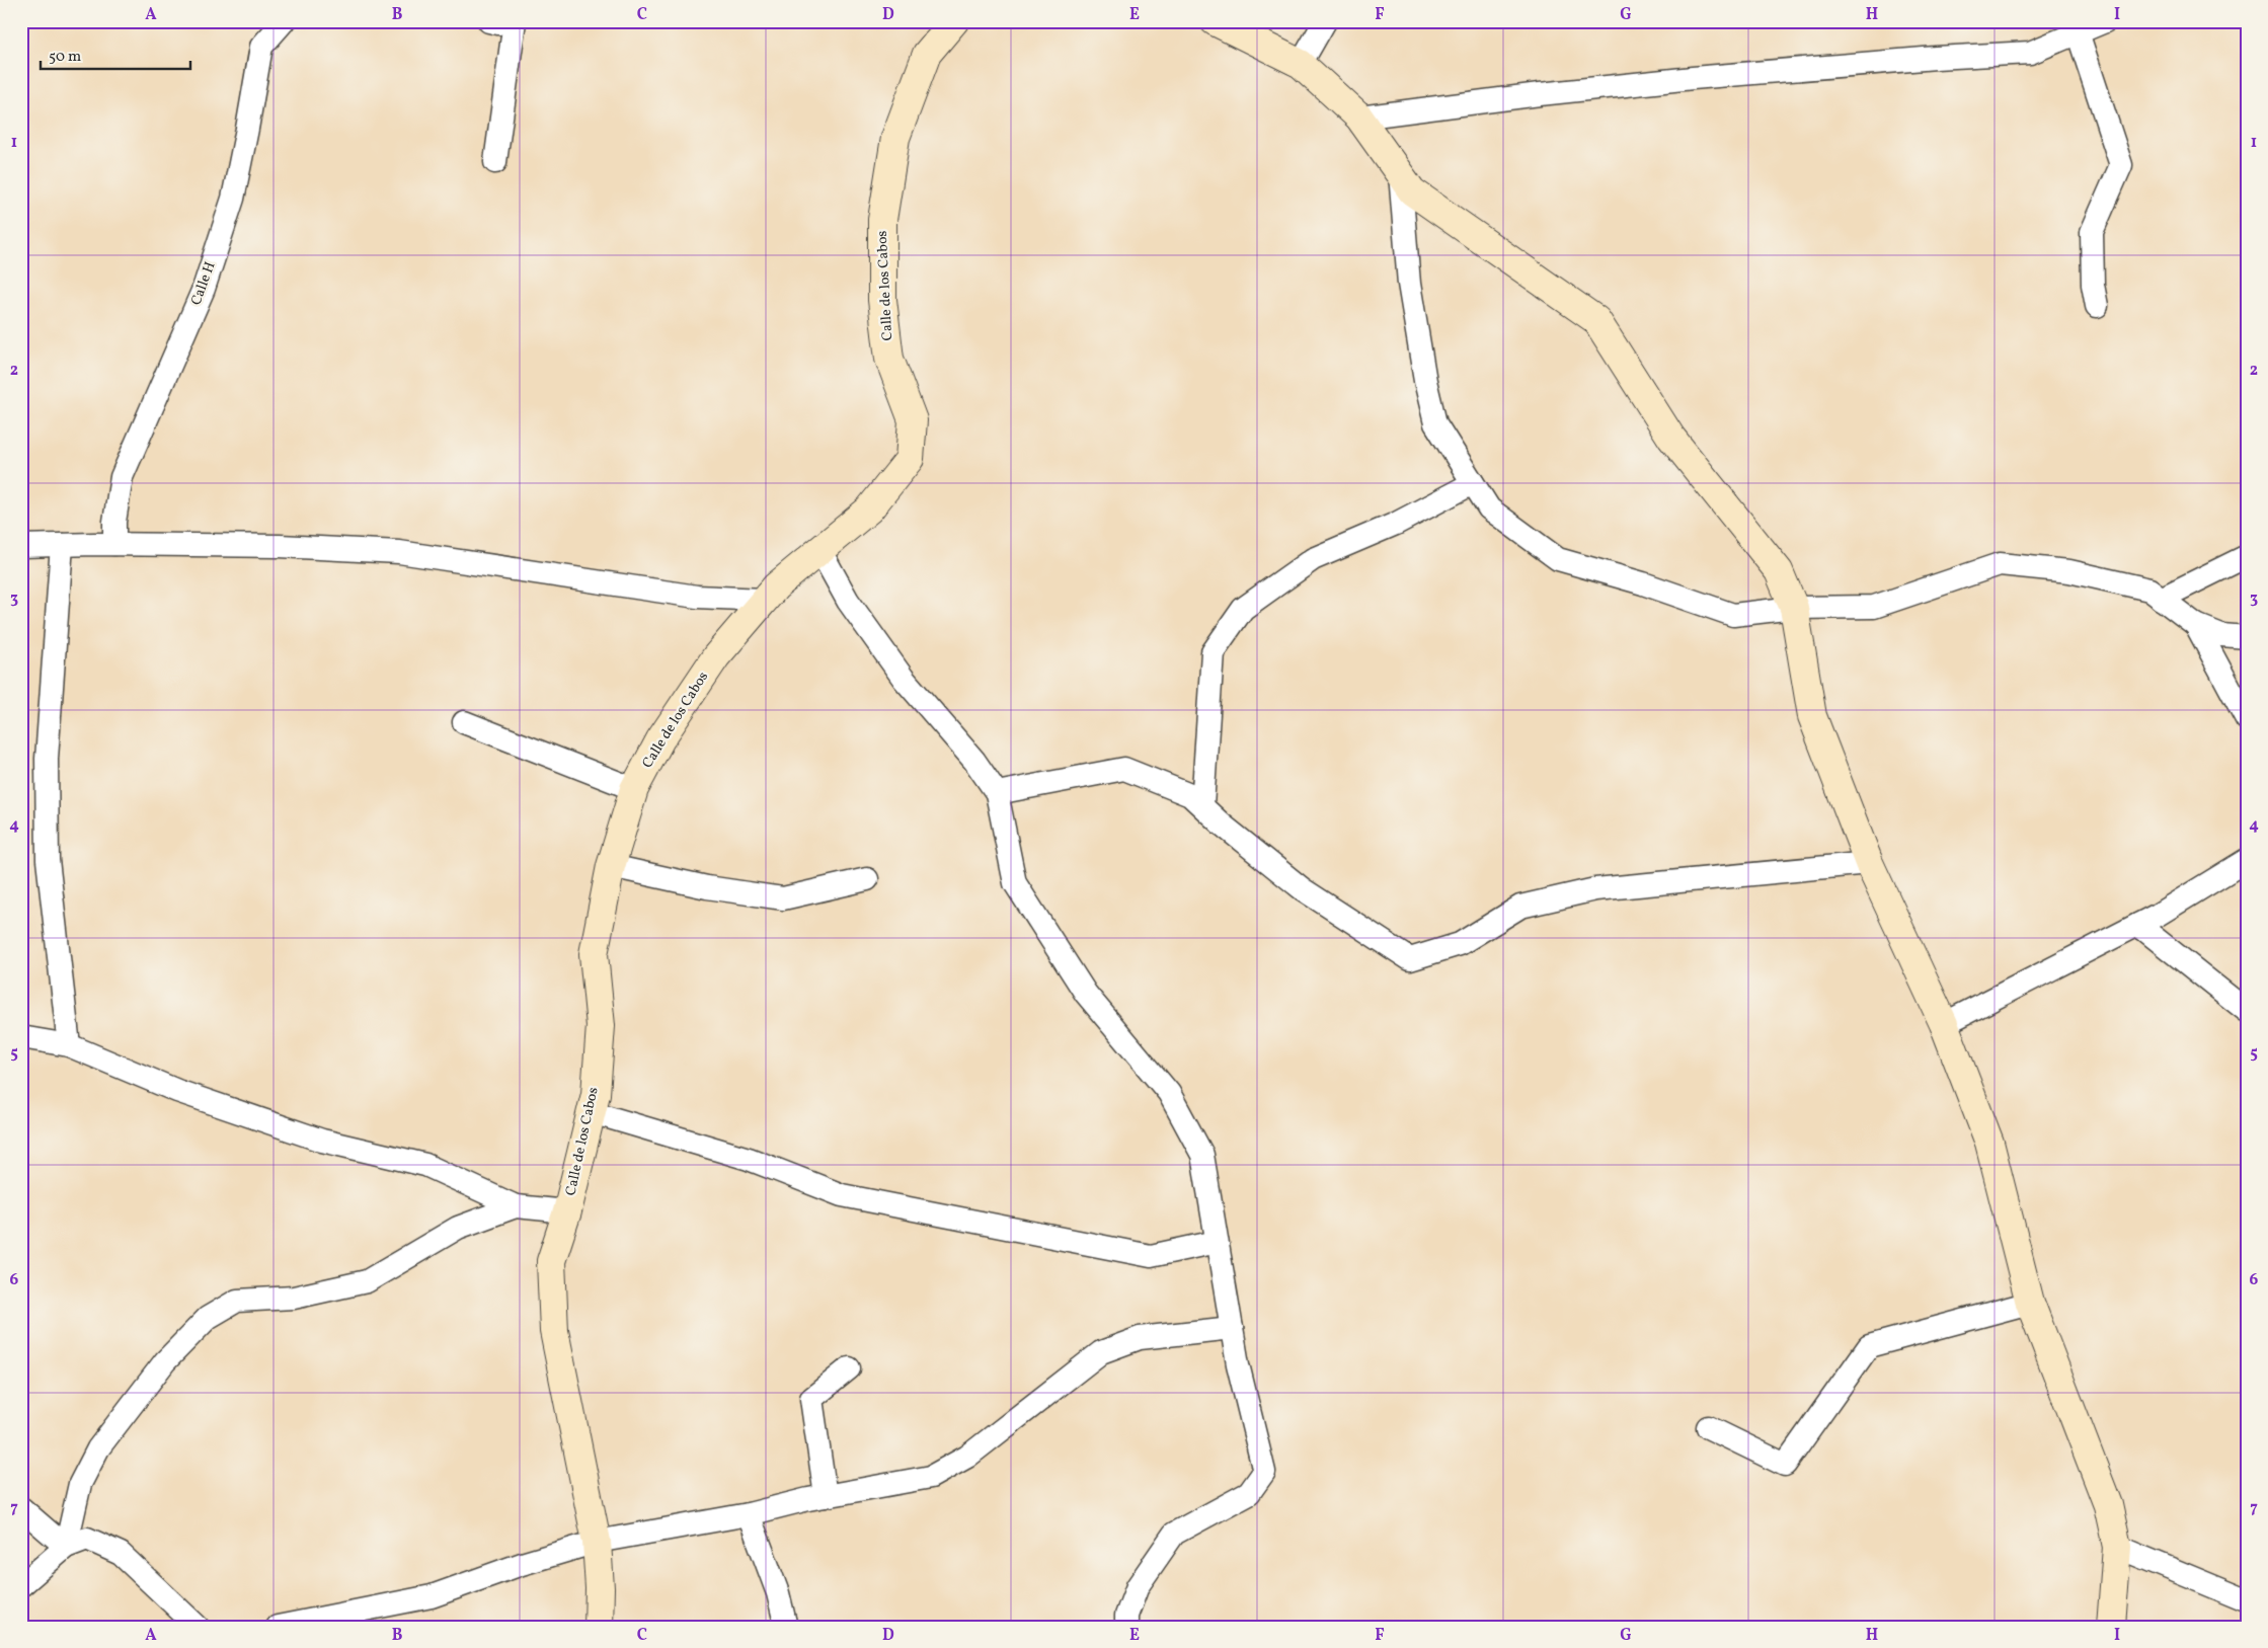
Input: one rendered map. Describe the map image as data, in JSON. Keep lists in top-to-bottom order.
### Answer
{
  "streets": {
    "street": ["Calle H", "Calle de los Cabos"]
  },
  "scale_bar": "50 m",
  "grid": {
    "columns": [
      "A",
      "B",
      "C",
      "D",
      "E",
      "F",
      "G",
      "H",
      "I"
    ],
    "rows": [
      "1",
      "2",
      "3",
      "4",
      "5",
      "6",
      "7"
    ]
  }
}
